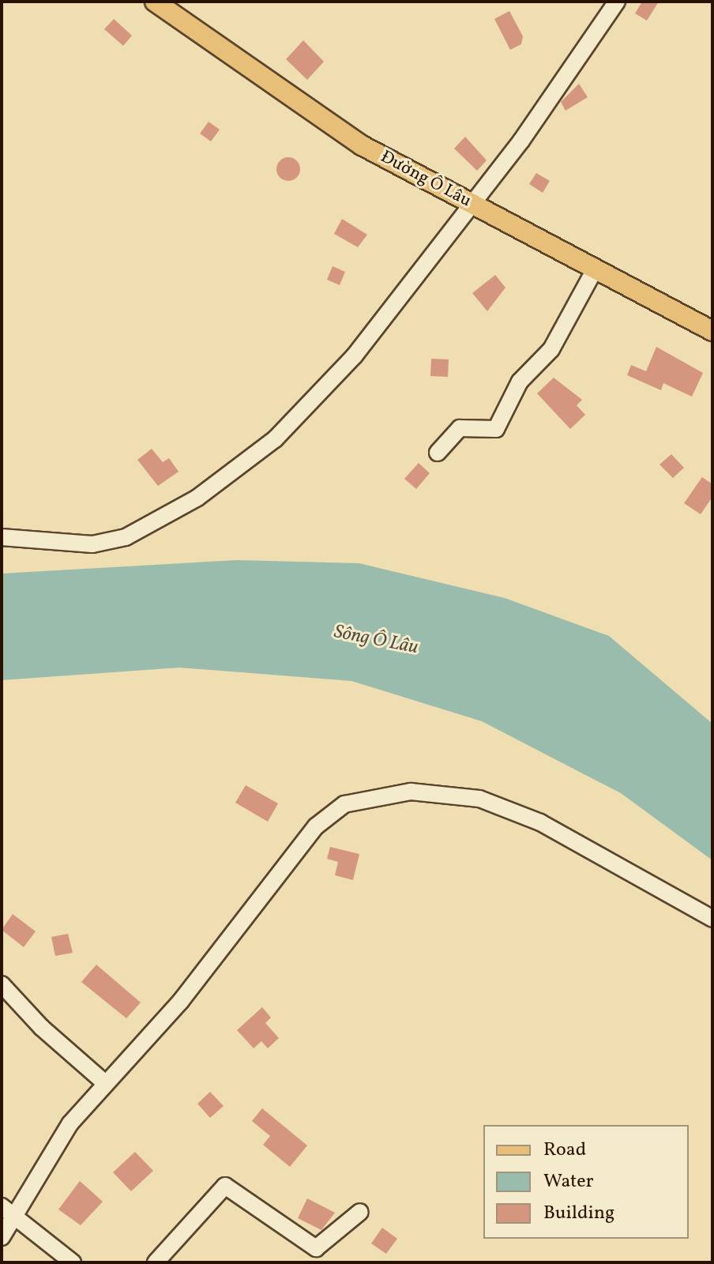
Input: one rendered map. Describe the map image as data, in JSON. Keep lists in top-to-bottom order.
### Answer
{
  "streets": {
    "main road": ["Đường Ô Lâu"]
  },
  "water": ["Sông Ô Lâu"],
  "legend": ["Road", "Water", "Building"]
}
